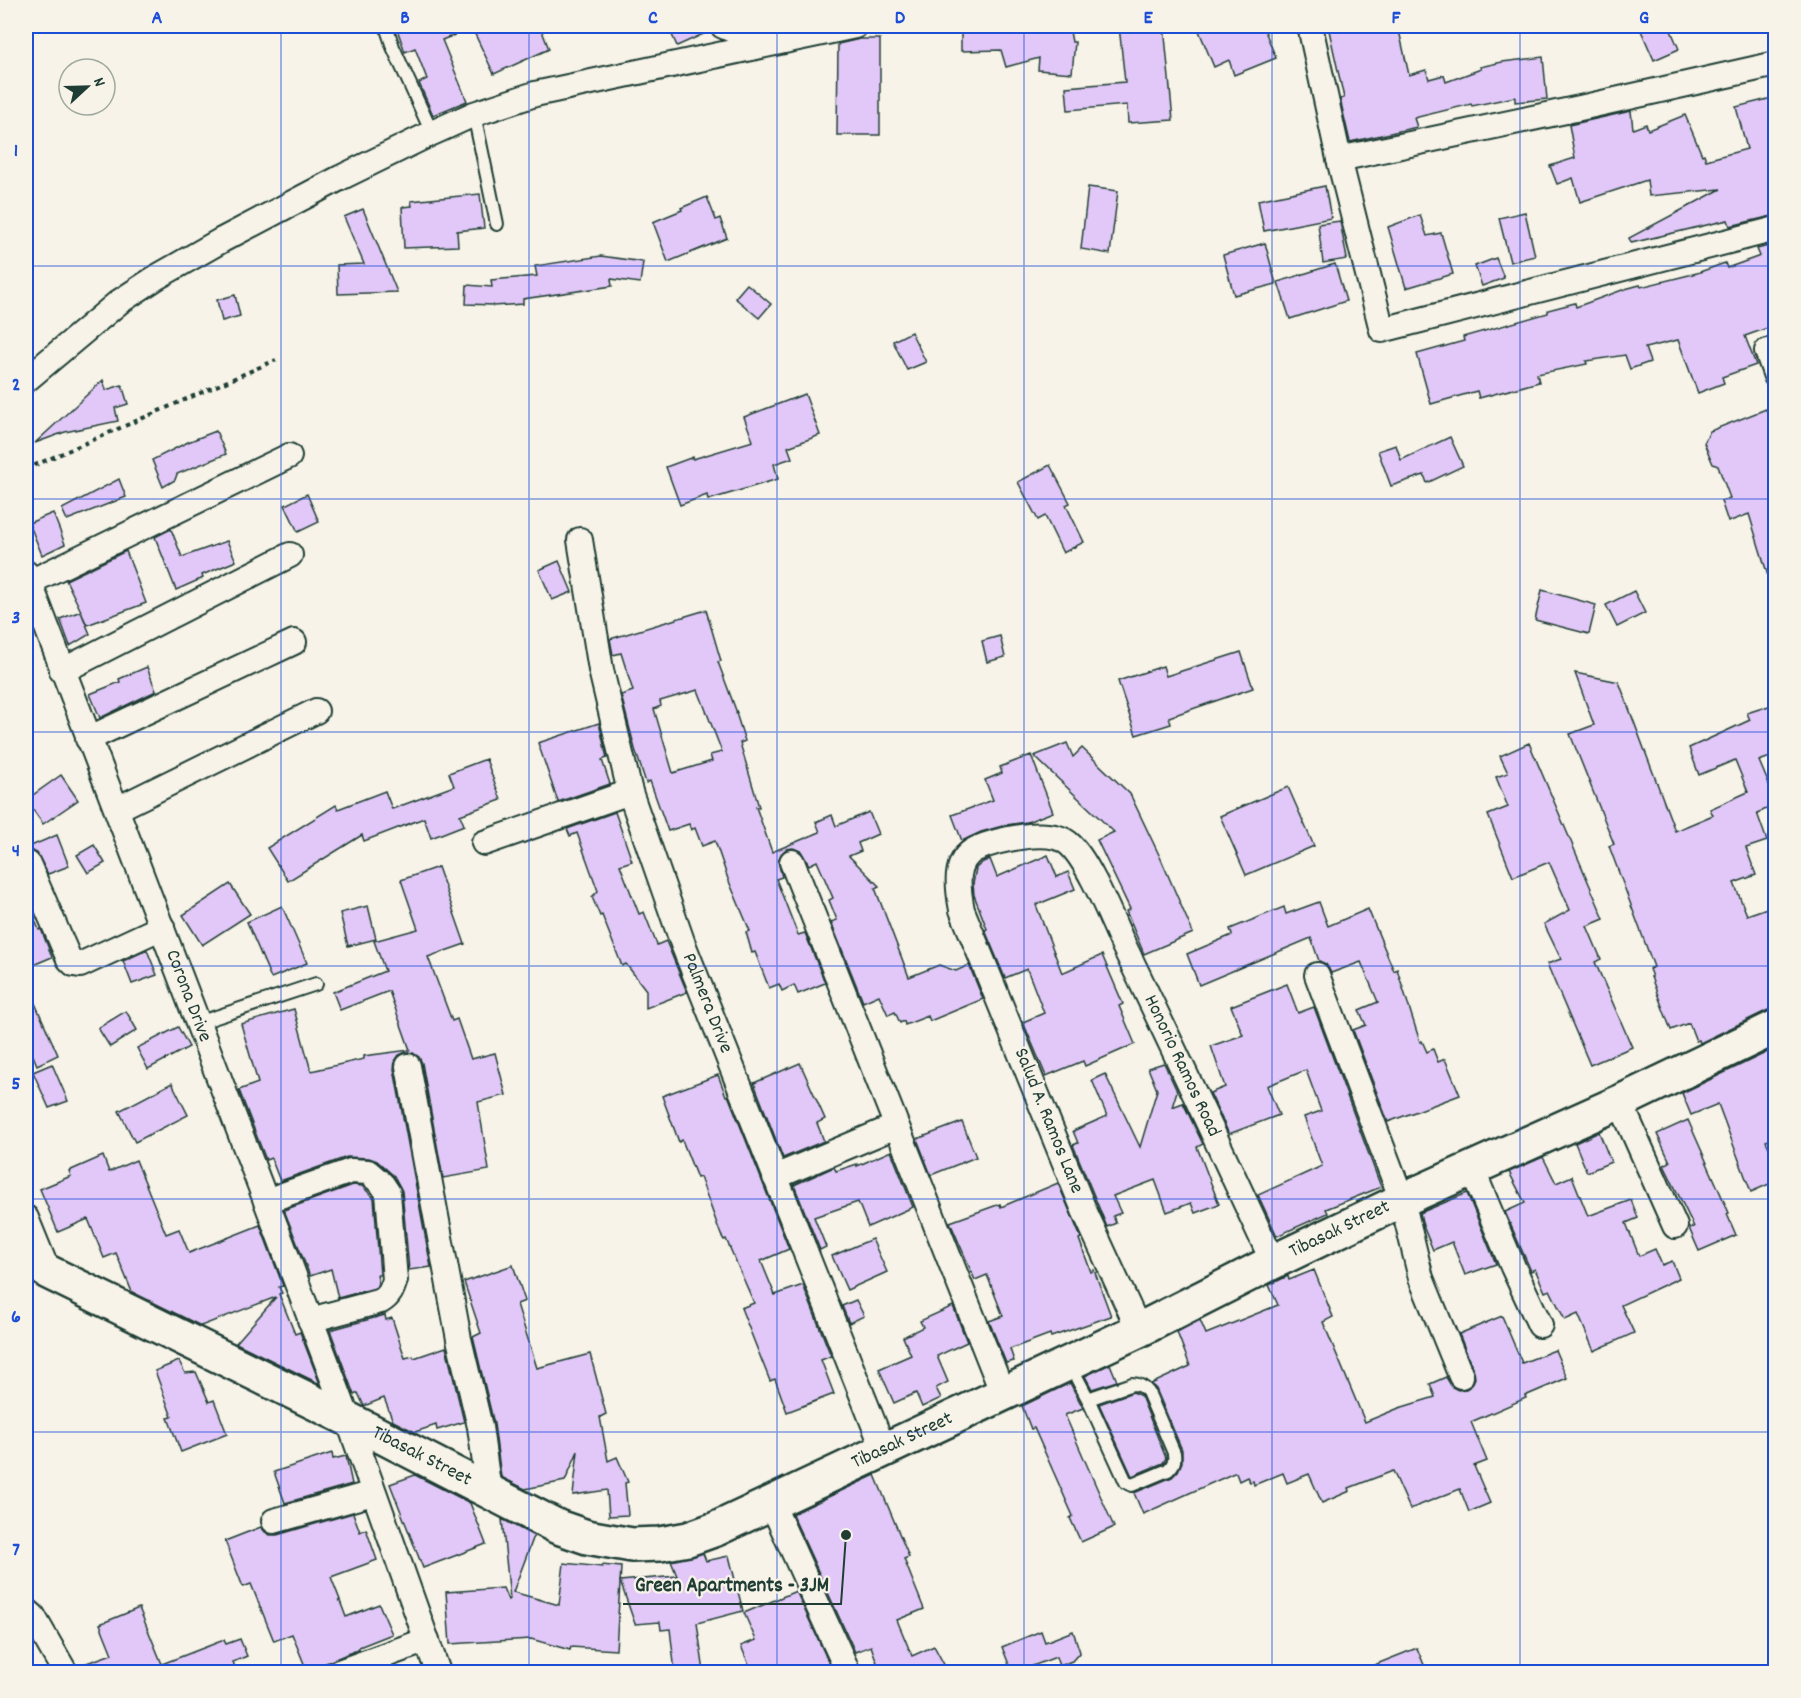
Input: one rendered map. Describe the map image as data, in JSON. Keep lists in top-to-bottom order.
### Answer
{
  "streets": {
    "street": [
      "Corona Drive",
      "Palmera Drive",
      "Honorio Ramos Road",
      "Salud A. Ramos Lane",
      "Tibasak Street"
    ]
  },
  "crossings": [
    ["Corona Drive", "Tibasak Street"],
    ["Palmera Drive", "Tibasak Street"],
    ["Honorio Ramos Road", "Salud A. Ramos Lane"],
    ["Honorio Ramos Road", "Tibasak Street"],
    ["Salud A. Ramos Lane", "Tibasak Street"]
  ],
  "places": ["Green Apartments - 3JM"],
  "north": "right",
  "grid": {
    "columns": [
      "A",
      "B",
      "C",
      "D",
      "E",
      "F",
      "G"
    ],
    "rows": [
      "1",
      "2",
      "3",
      "4",
      "5",
      "6",
      "7"
    ]
  }
}
